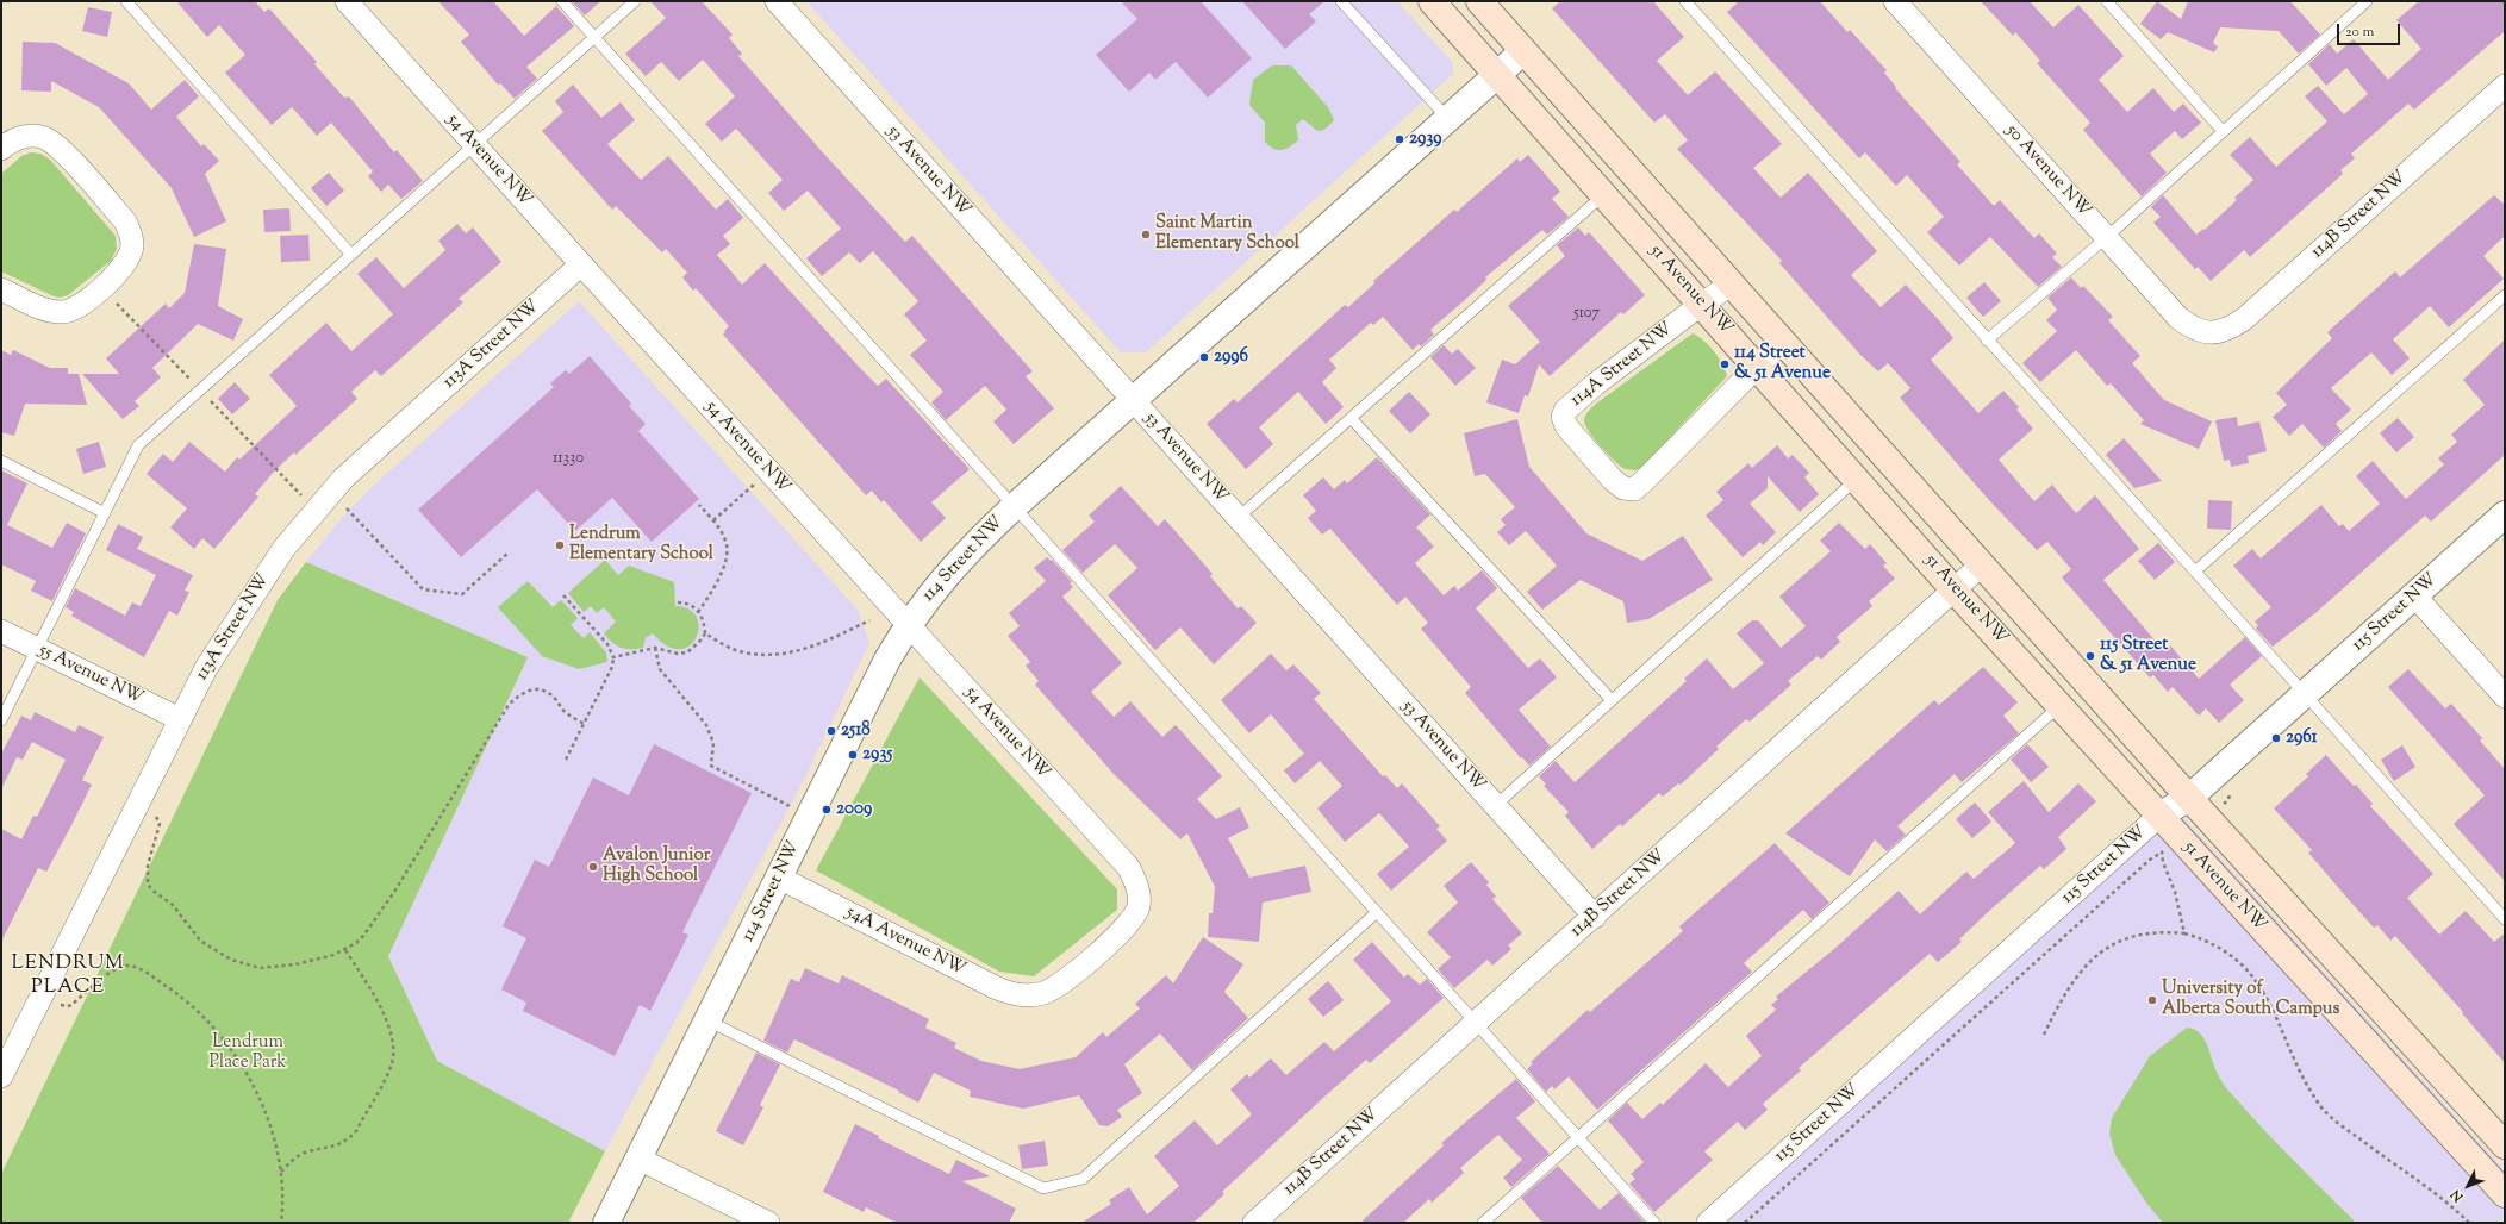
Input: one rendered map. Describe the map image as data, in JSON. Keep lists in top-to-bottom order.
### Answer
{
  "streets": {
    "main road": ["51 Avenue NW"],
    "street": [
      "54 Avenue NW",
      "53 Avenue NW",
      "50 Avenue NW",
      "114B Street NW",
      "113A Street NW",
      "114A Street NW",
      "114 Street NW",
      "115 Street NW",
      "55 Avenue NW",
      "54A Avenue NW"
    ]
  },
  "crossings": [
    ["54 Avenue NW", "113A Street NW"],
    ["54 Avenue NW", "114 Street NW"],
    ["54 Avenue NW", "54A Avenue NW"],
    ["53 Avenue NW", "114B Street NW"],
    ["53 Avenue NW", "114 Street NW"],
    ["50 Avenue NW", "114B Street NW"],
    ["114B Street NW", "51 Avenue NW"],
    ["51 Avenue NW", "114A Street NW"],
    ["51 Avenue NW", "114 Street NW"],
    ["51 Avenue NW", "115 Street NW"],
    ["113A Street NW", "55 Avenue NW"],
    ["114 Street NW", "54A Avenue NW"]
  ],
  "districts": ["LENDRUM PLACE"],
  "parks": ["Lendrum Place Park"],
  "places": [
    "2939",
    "Saint Martin Elementary School",
    "2996",
    "114 Street & 51 Avenue",
    "Lendrum Elementary School",
    "115 Street & 51 Avenue",
    "2518",
    "2961",
    "2935",
    "2009",
    "Avalon Junior High School",
    "University of Alberta South Campus"
  ],
  "house_numbers": ["5107", "11330"],
  "scale_bar": "20 m",
  "north": "bottom left"
}
